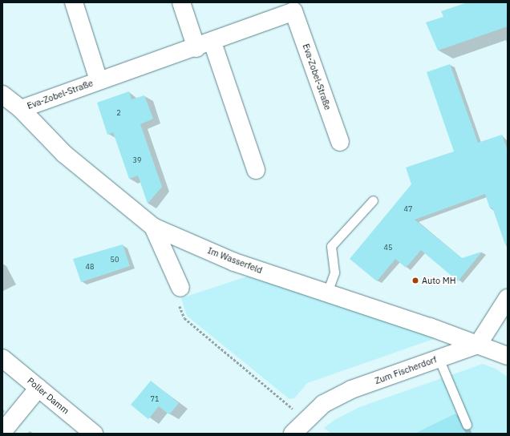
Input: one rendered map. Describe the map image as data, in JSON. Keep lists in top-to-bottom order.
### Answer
{
  "streets": {
    "street": [
      "Eva-Zobel-Straße",
      "Im Wasserfeld",
      "Zum Fischerdorf",
      "Poller Damm"
    ]
  },
  "crossings": [
    ["Eva-Zobel-Straße", "Im Wasserfeld"],
    ["Im Wasserfeld", "Zum Fischerdorf"]
  ],
  "places": ["Auto MH"],
  "house_numbers": [
    "2",
    "39",
    "47",
    "45",
    "50",
    "48",
    "71"
  ]
}
